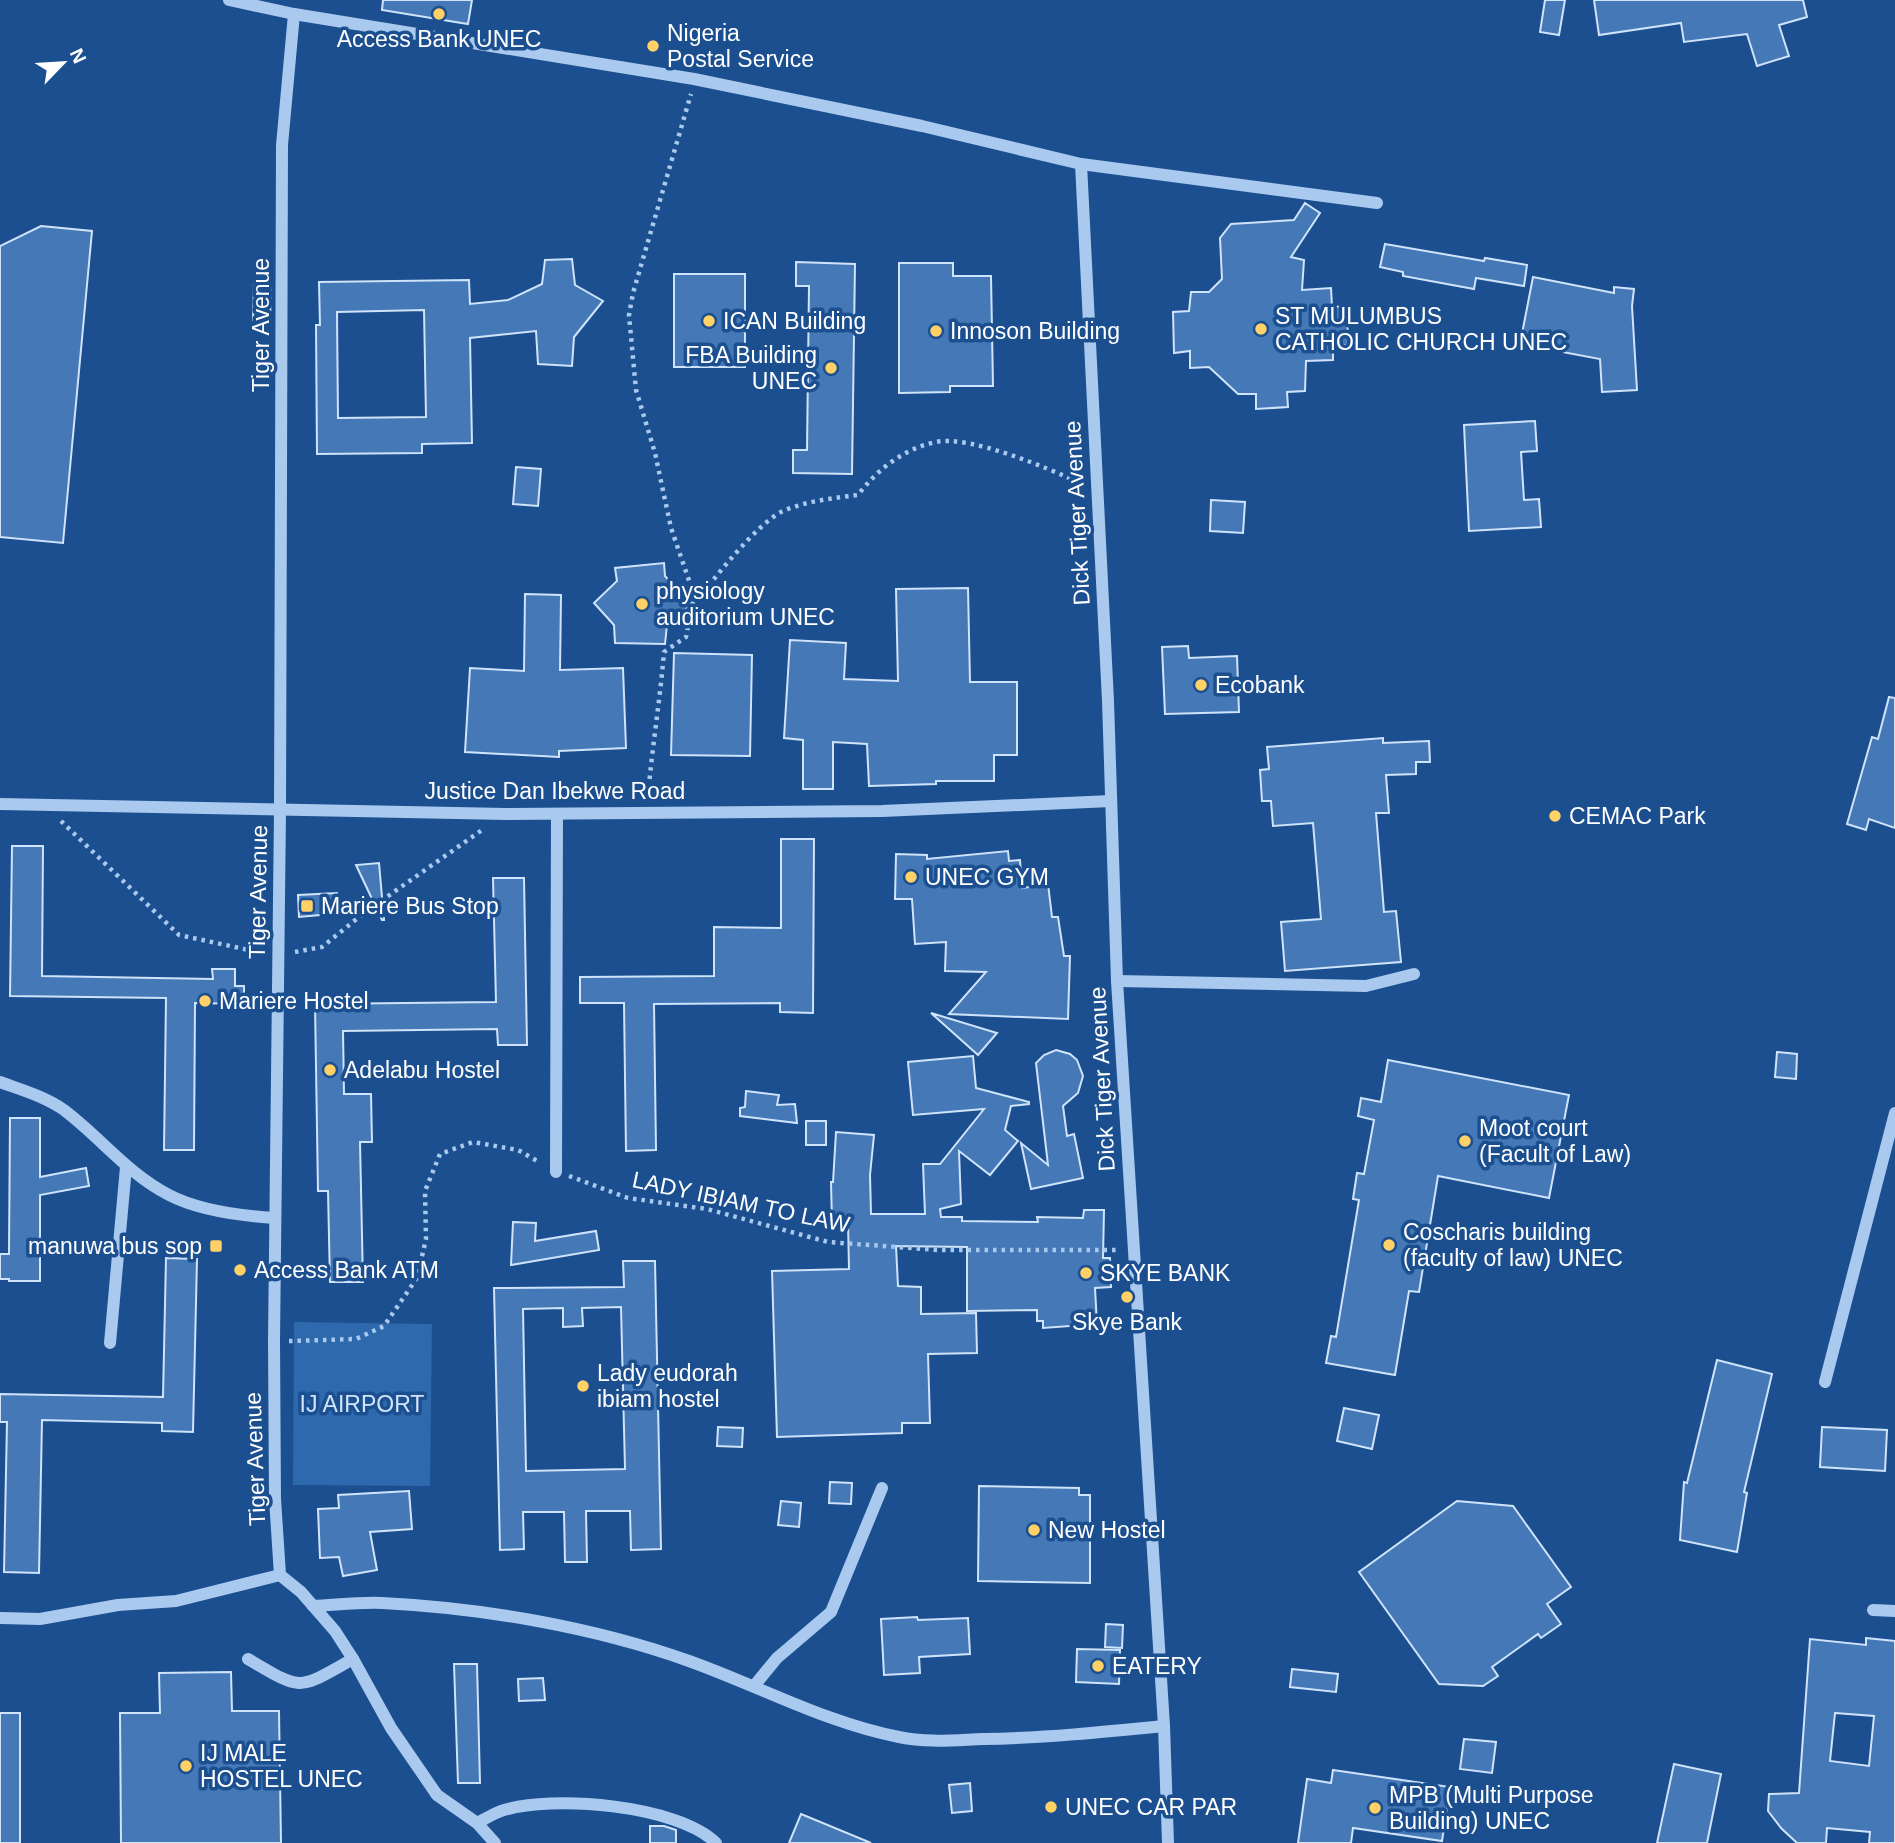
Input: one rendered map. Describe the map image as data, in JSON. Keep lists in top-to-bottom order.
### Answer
{
  "streets": {
    "street": ["Tiger Avenue", "Dick Tiger Avenue", "Justice Dan Ibekwe Road"],
    "path": ["LADY IBIAM TO LAW"]
  },
  "crossings": [
    ["Tiger Avenue", "Justice Dan Ibekwe Road"],
    ["Tiger Avenue", "LADY IBIAM TO LAW"],
    ["Dick Tiger Avenue", "Justice Dan Ibekwe Road"],
    ["Dick Tiger Avenue", "LADY IBIAM TO LAW"]
  ],
  "parks": ["IJ AIRPORT"],
  "places": {
    "other": [
      "Access Bank UNEC",
      "Nigeria Postal Service",
      "ICAN Building",
      "ST MULUMBUS CATHOLIC CHURCH UNEC",
      "Innoson Building",
      "FBA Building UNEC",
      "physiology auditorium UNEC",
      "Ecobank",
      "CEMAC Park",
      "UNEC GYM",
      "Mariere Hostel",
      "Adelabu Hostel",
      "Moot court (Facult of Law)",
      "Coscharis building (faculty of law) UNEC",
      "Access Bank ATM",
      "SKYE BANK",
      "Skye Bank",
      "Lady eudorah ibiam hostel",
      "New Hostel",
      "EATERY",
      "IJ MALE HOSTEL UNEC",
      "UNEC CAR PAR",
      "MPB (Multi Purpose Building) UNEC"
    ],
    "transit": ["Mariere Bus Stop", "manuwa bus sop"]
  },
  "north": "top right"
}
